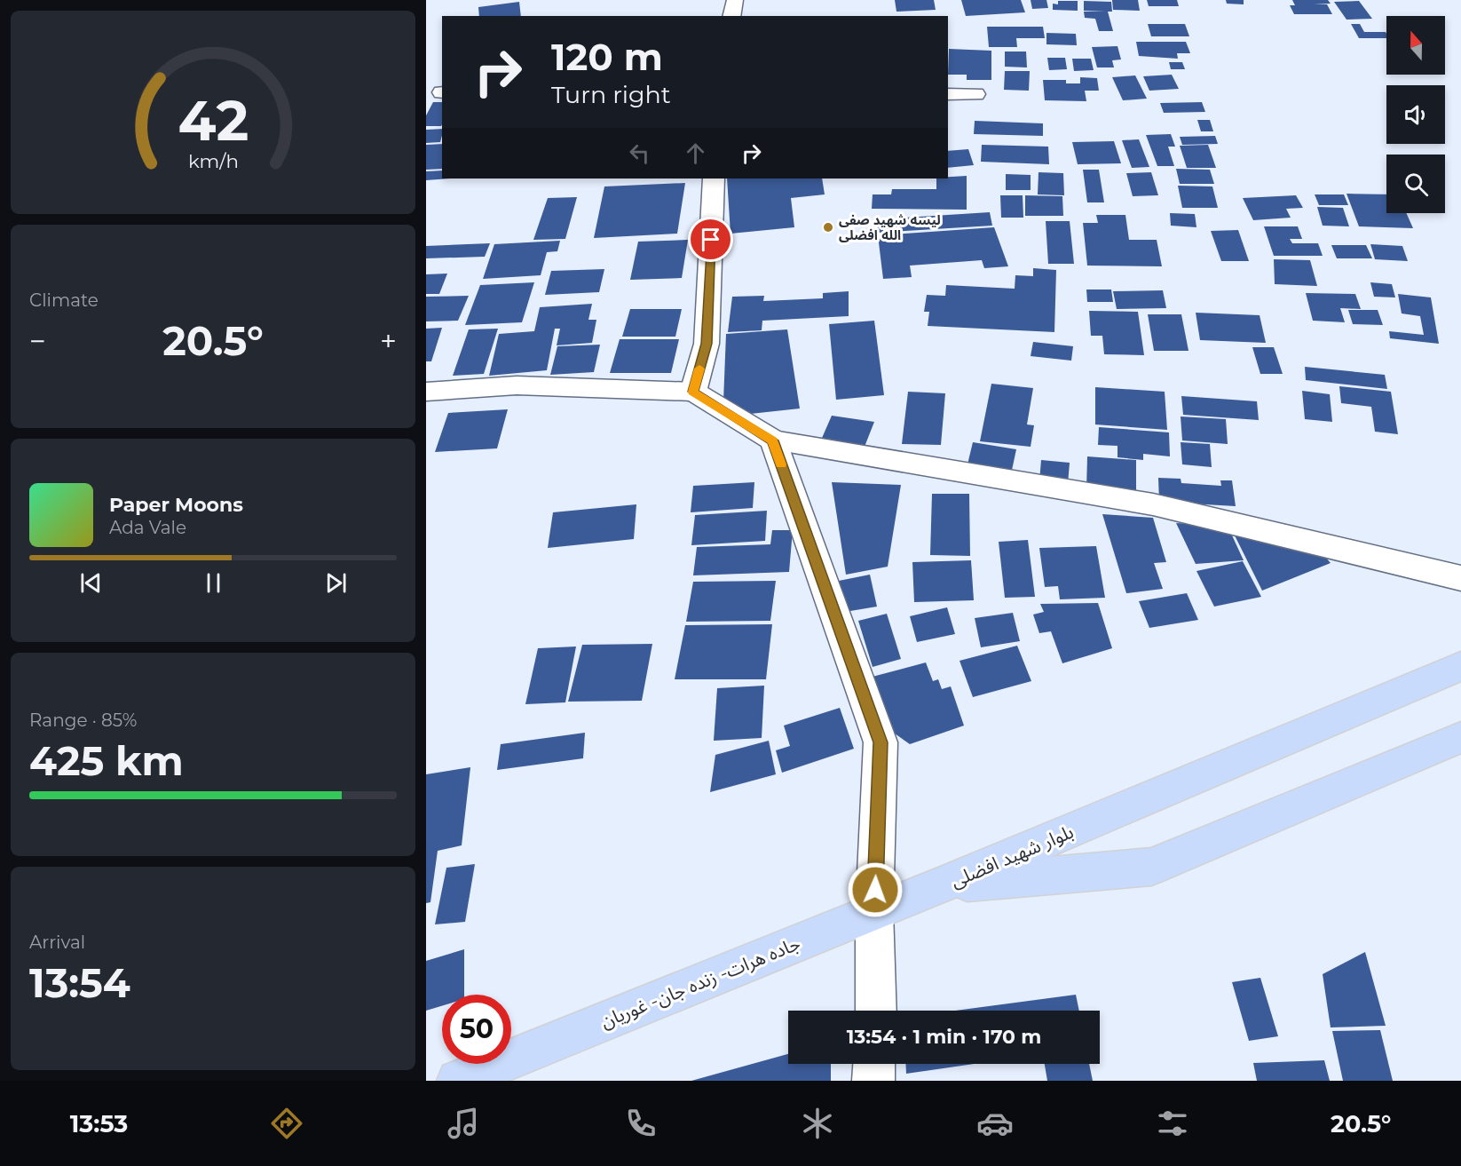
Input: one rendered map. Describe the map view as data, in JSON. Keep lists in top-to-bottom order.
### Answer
{
  "streets": {
    "main road": ["بلوار شهید افضلی", "جاده هرات- زنده جان- غوریان"]
  },
  "crossings": [
    ["بلوار شهید افضلی", "جاده هرات- زنده جان- غوریان"]
  ],
  "places": ["لیسه شهید صفی الله افضلی"],
  "north": "top",
  "page": {
    "turn": ["120 m", "Turn right"],
    "tile": [
      "Climate",
      ["Range · 85%", "425 km"],
      ["Arrival", "13:54"]
    ],
    "heat": ["−", "20.5°", "+"],
    "song": ["Paper Moons", "Ada Vale"],
    "limit": "50",
    "trip": "13:54 · 1 min · 170 m",
    "tabs": ["13:53", "20.5°"],
    "gauge": ["42", "km/h"]
  }
}
